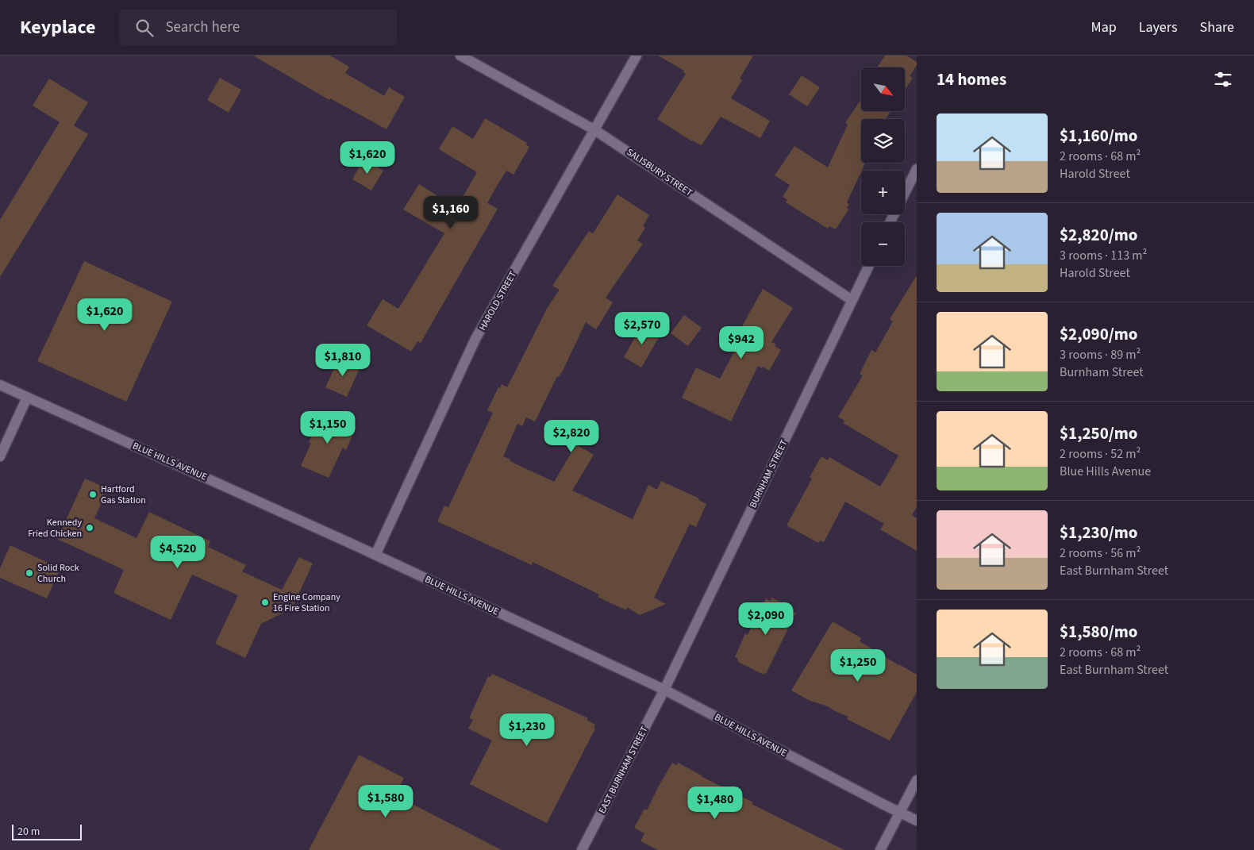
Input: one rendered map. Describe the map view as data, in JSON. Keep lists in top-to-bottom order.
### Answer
{
  "streets": {
    "street": [
      "SALISBURY STREET",
      "HAROLD STREET",
      "BLUE HILLS AVENUE",
      "BURNHAM STREET",
      "EAST BURNHAM STREET"
    ]
  },
  "crossings": [
    ["SALISBURY STREET", "HAROLD STREET"],
    ["SALISBURY STREET", "BURNHAM STREET"],
    ["HAROLD STREET", "BLUE HILLS AVENUE"],
    ["BLUE HILLS AVENUE", "BURNHAM STREET"],
    ["BLUE HILLS AVENUE", "EAST BURNHAM STREET"],
    ["BURNHAM STREET", "EAST BURNHAM STREET"]
  ],
  "places": [
    "Hartford Gas Station",
    "Kennedy Fried Chicken",
    "Solid Rock Church",
    "Engine Company 16 Fire Station"
  ],
  "scale_bar": "20 m",
  "north": "bottom right",
  "page": {
    "header": "Keyplace",
    "search": "Search here",
    "nav": ["Map", "Layers", "Share"],
    "heading": "14 homes",
    "map_buttons": ["+", "−"],
    "list": [
      {
        "name": "$1,160/mo",
        "note": "2 rooms · 68 m² · Harold Street"
      },
      {
        "name": "$2,820/mo",
        "note": "3 rooms · 113 m² · Harold Street"
      },
      {
        "name": "$2,090/mo",
        "note": "3 rooms · 89 m² · Burnham Street"
      },
      {
        "name": "$1,250/mo",
        "note": "2 rooms · 52 m² · Blue Hills Avenue"
      },
      {
        "name": "$1,230/mo",
        "note": "2 rooms · 56 m² · East Burnham Street"
      },
      {
        "name": "$1,580/mo",
        "note": "2 rooms · 68 m² · East Burnham Street"
      }
    ],
    "price": [
      "$1,620",
      "$1,160",
      "$1,620",
      "$2,570",
      "$942",
      "$1,810",
      "$1,150",
      "$2,820",
      "$4,520",
      "$2,090",
      "$1,250",
      "$1,230",
      "$1,580",
      "$1,480"
    ],
    "scale": "20 m"
  }
}
